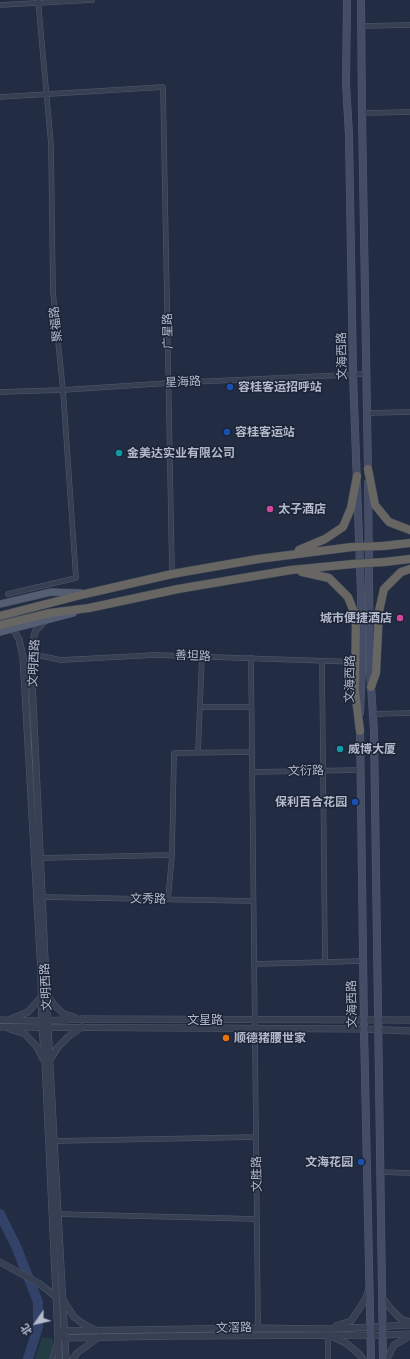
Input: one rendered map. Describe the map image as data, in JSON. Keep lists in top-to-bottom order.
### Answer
{
  "streets": {
    "main road": ["文海西路"],
    "street": [
      "聚福路",
      "广星路",
      "星海路",
      "善坦路",
      "文明西路",
      "文衍路",
      "文秀路",
      "文星路",
      "文胜路",
      "文滘路"
    ]
  },
  "crossings": [
    ["聚福路", "广星路"],
    ["聚福路", "星海路"],
    ["广星路", "星海路"],
    ["文海西路", "星海路"],
    ["文海西路", "文衍路"],
    ["文海西路", "文星路"],
    ["文海西路", "文滘路"],
    ["善坦路", "文明西路"],
    ["善坦路", "文胜路"],
    ["文明西路", "文秀路"],
    ["文明西路", "文星路"],
    ["文明西路", "文滘路"],
    ["文衍路", "文胜路"],
    ["文秀路", "文胜路"],
    ["文星路", "文胜路"],
    ["文胜路", "文滘路"]
  ],
  "places": [
    "容桂客运招呼站",
    "容桂客运站",
    "金美达实业有限公司",
    "太子酒店",
    "城市便捷酒店",
    "威博大厦",
    "保利百合花园",
    "顺德猪腰世家",
    "文海花园"
  ],
  "north": "bottom left"
}
